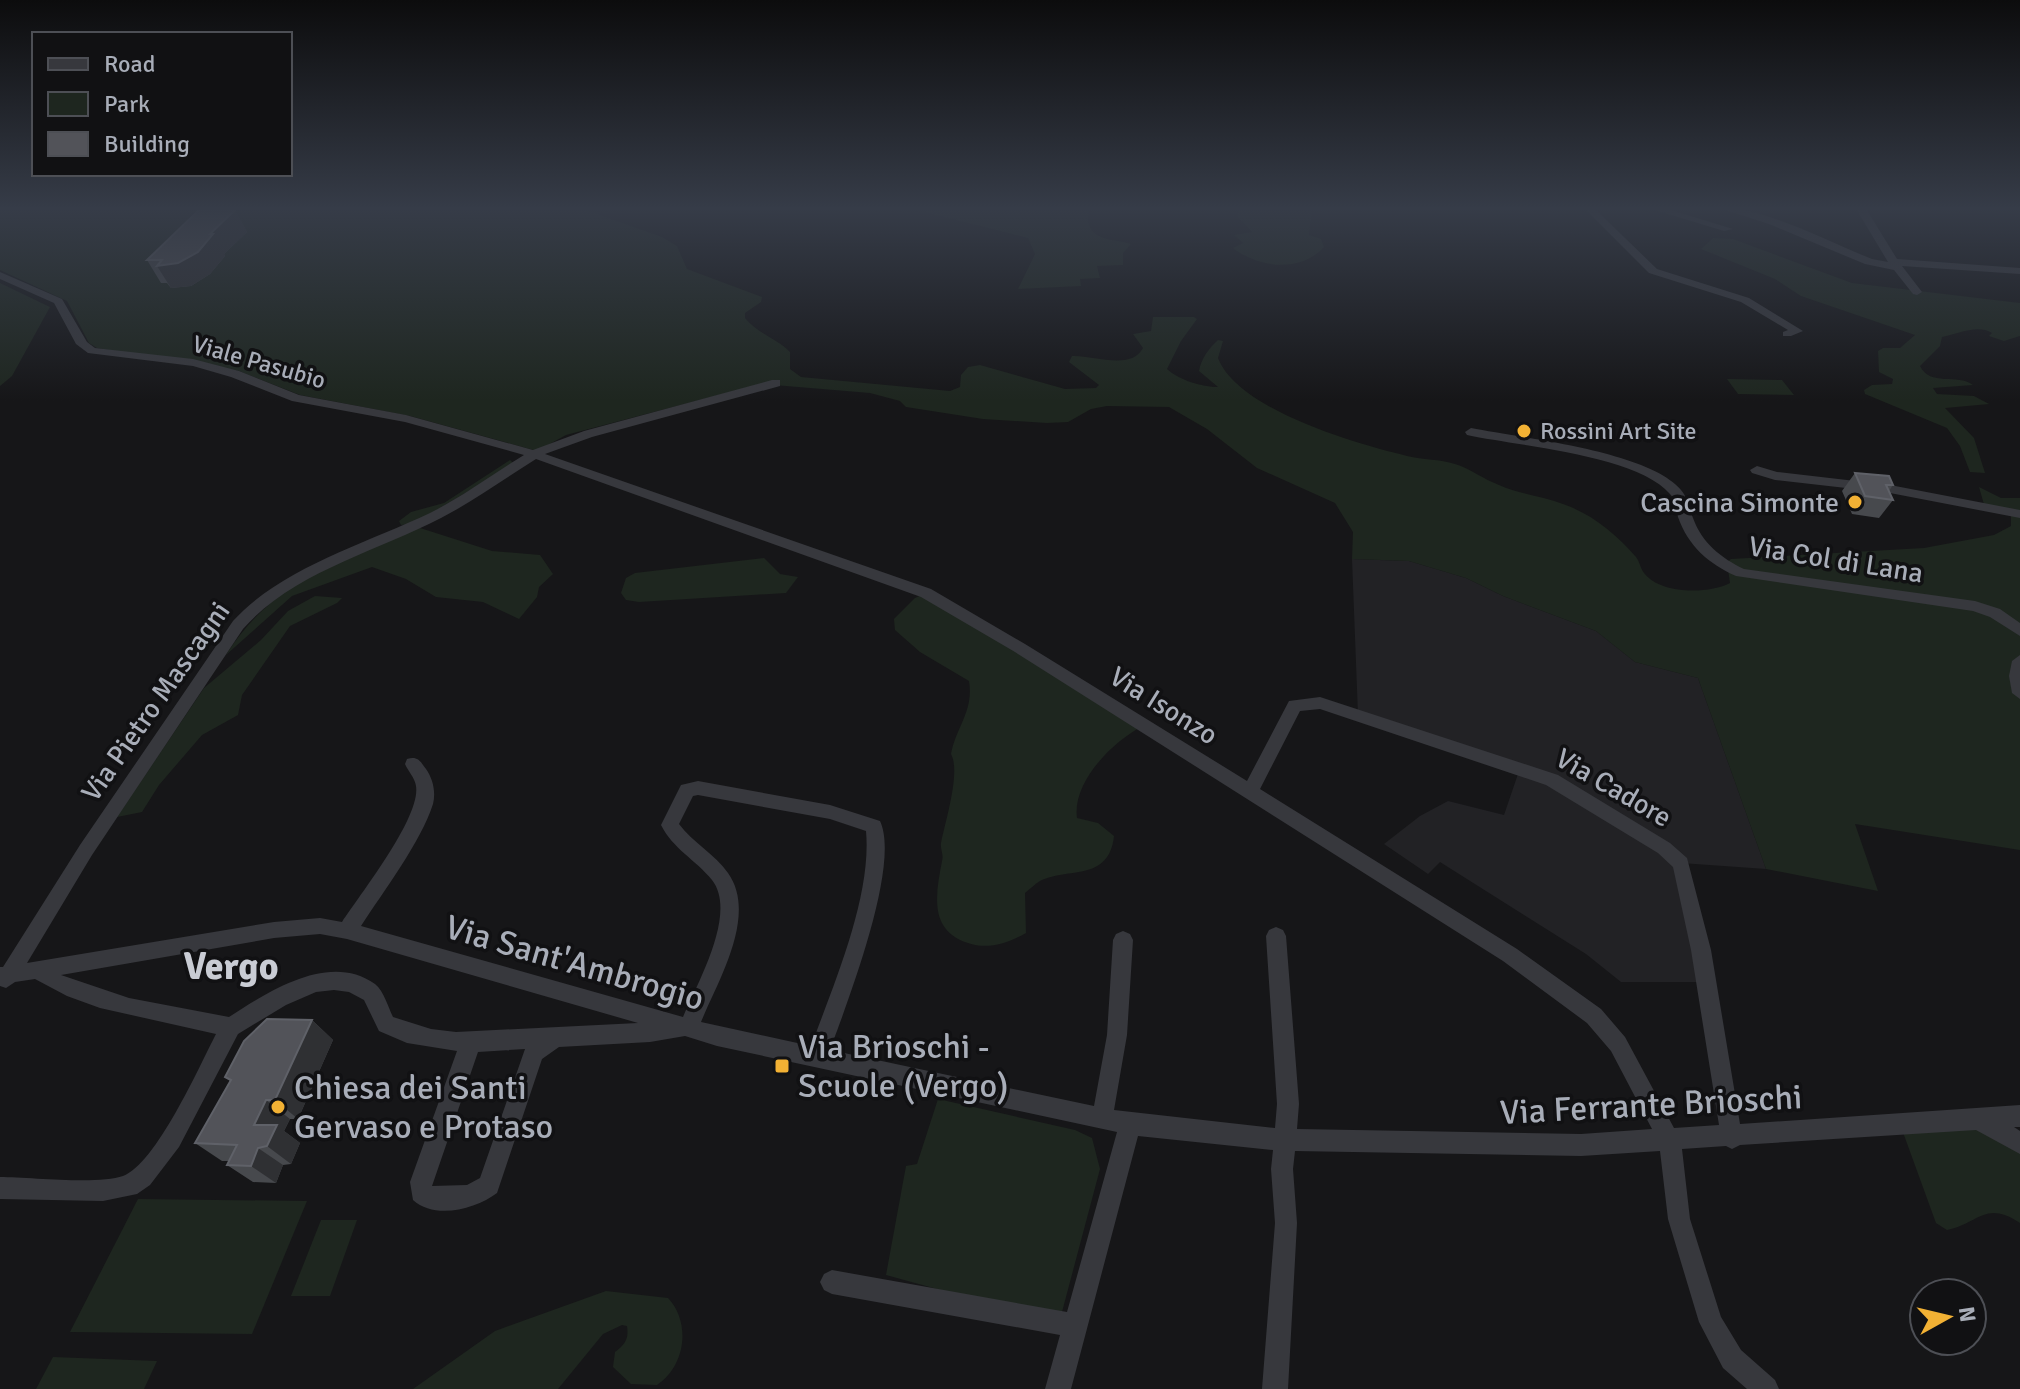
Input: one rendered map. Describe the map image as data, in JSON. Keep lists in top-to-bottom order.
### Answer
{
  "streets": {
    "street": [
      "Viale Pasubio",
      "Via Col di Lana",
      "Via Pietro Mascagni",
      "Via Isonzo",
      "Via Cadore",
      "Via Sant'Ambrogio",
      "Via Ferrante Brioschi"
    ]
  },
  "crossings": [
    ["Viale Pasubio", "Via Pietro Mascagni"],
    ["Viale Pasubio", "Via Isonzo"],
    ["Via Pietro Mascagni", "Via Isonzo"],
    ["Via Pietro Mascagni", "Via Sant'Ambrogio"],
    ["Via Isonzo", "Via Cadore"],
    ["Via Isonzo", "Via Ferrante Brioschi"],
    ["Via Cadore", "Via Ferrante Brioschi"],
    ["Via Sant'Ambrogio", "Via Ferrante Brioschi"]
  ],
  "districts": ["Vergo"],
  "places": {
    "other": ["Rossini Art Site", "Cascina Simonte", "Chiesa dei Santi Gervaso e Protaso"],
    "transit": ["Via Brioschi - Scuole (Vergo)"]
  },
  "legend": ["Road", "Park", "Building"],
  "north": "right"
}
